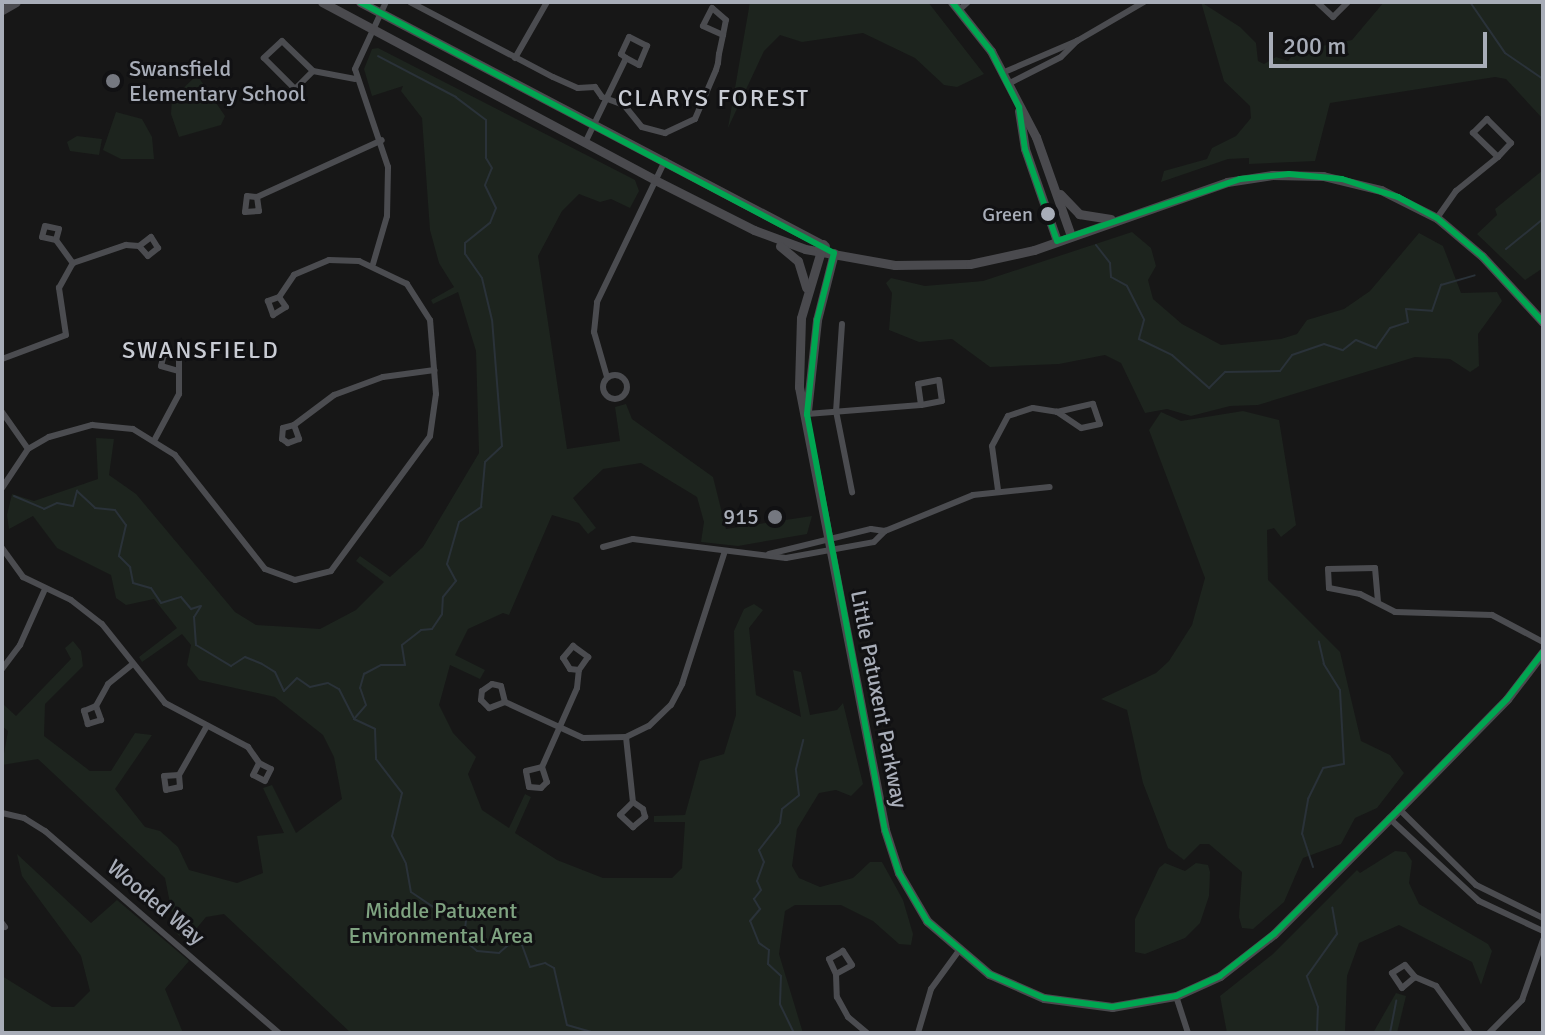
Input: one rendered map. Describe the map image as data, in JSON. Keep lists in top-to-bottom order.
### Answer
{
  "streets": {
    "street": ["Little Patuxent Parkway", "Wooded Way"]
  },
  "districts": ["CLARYS FOREST", "SWANSFIELD"],
  "parks": ["Middle Patuxent Environmental Area"],
  "places": ["Swansfield Elementary School", "Green", "915"],
  "scale_bar": "200 m"
}
